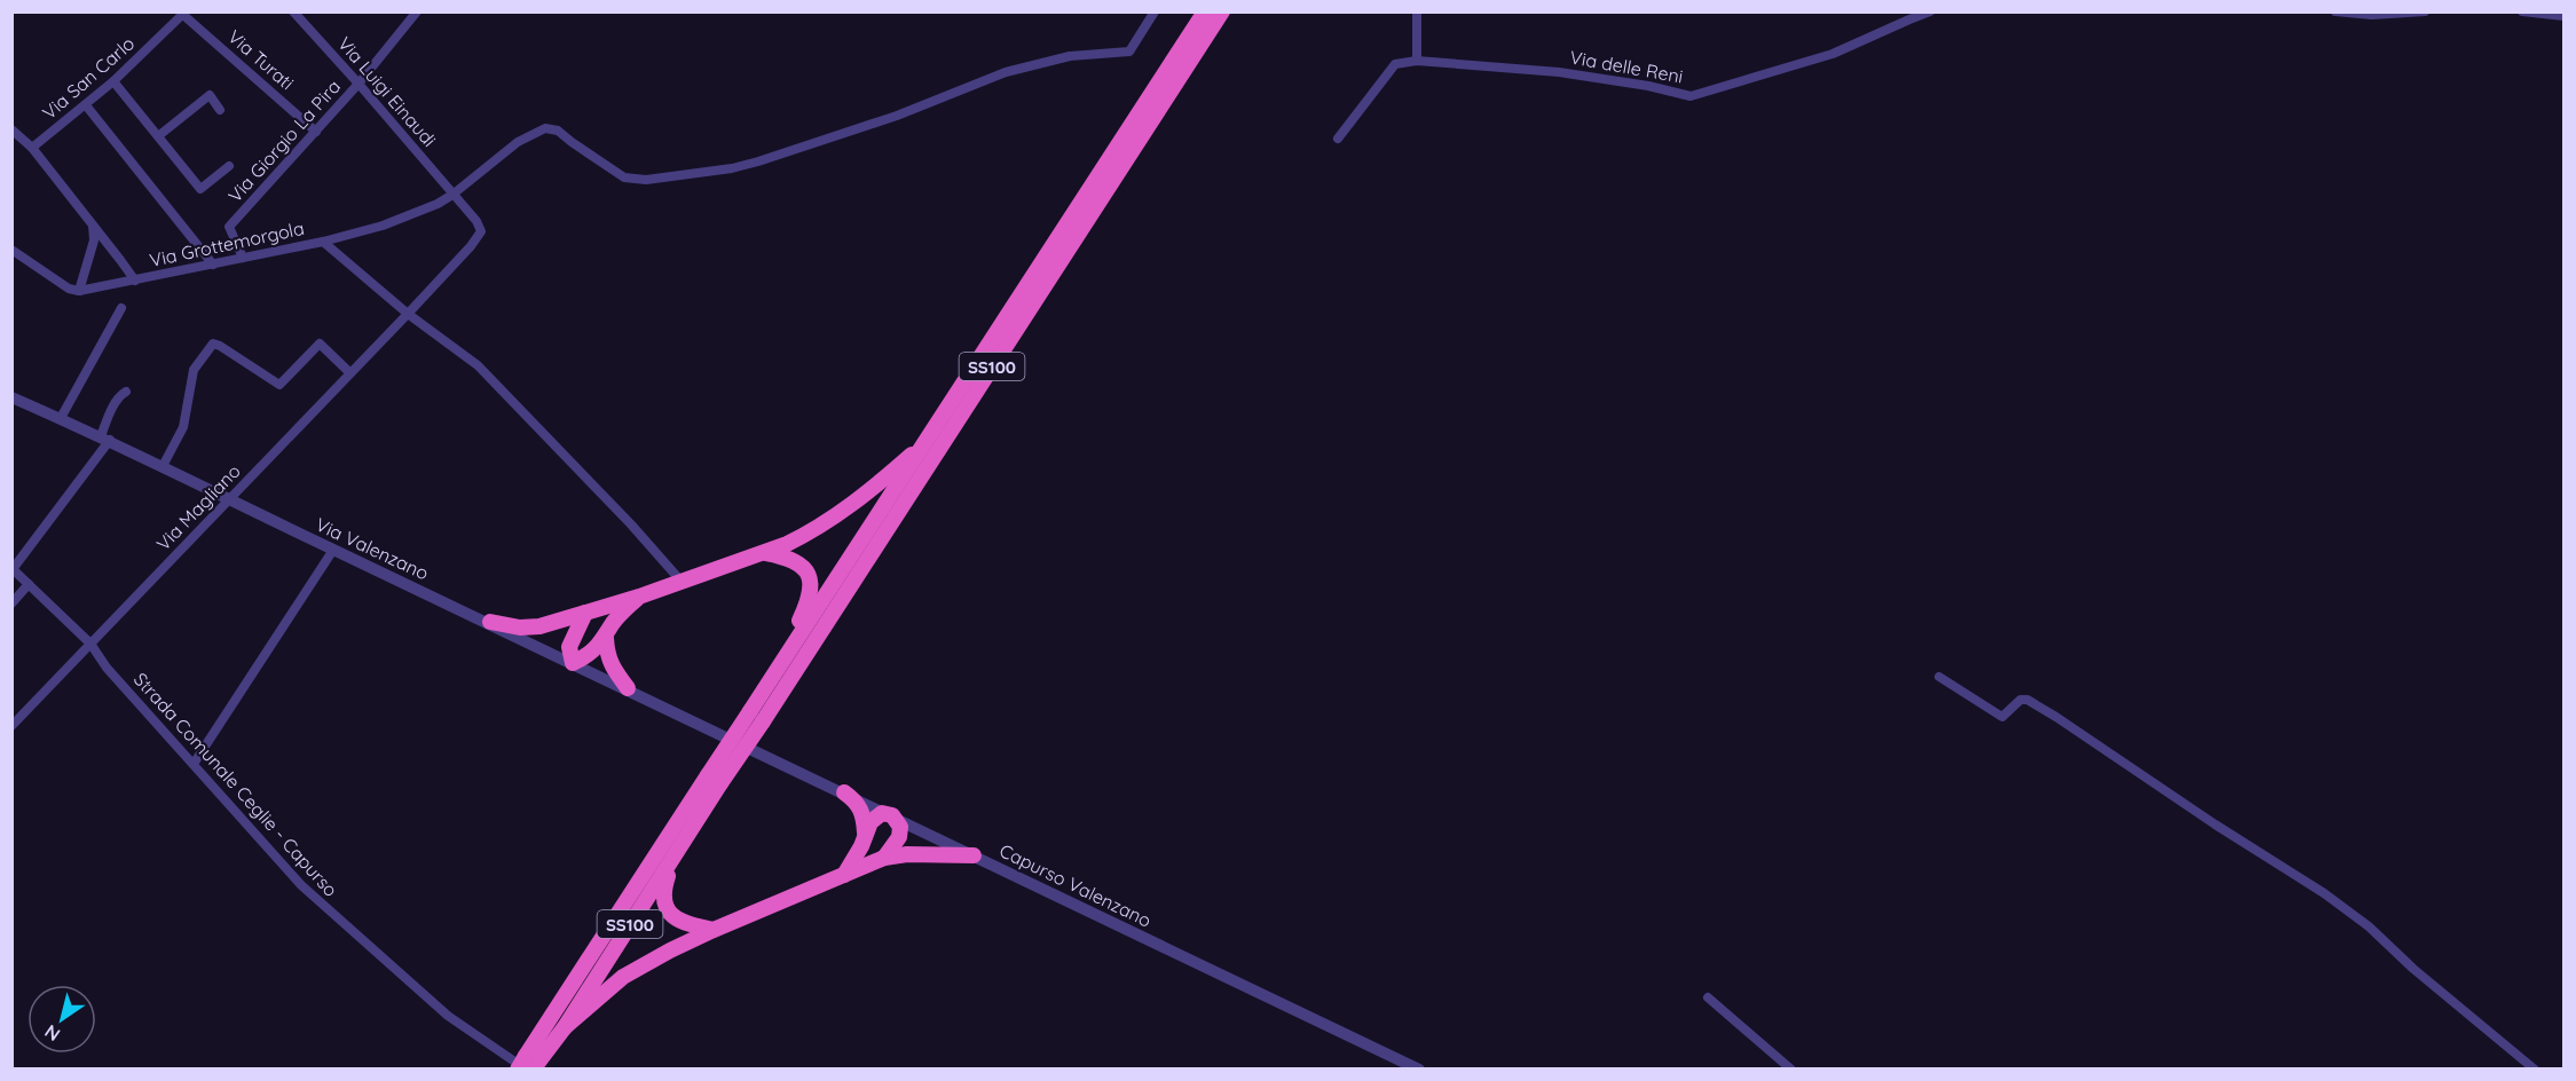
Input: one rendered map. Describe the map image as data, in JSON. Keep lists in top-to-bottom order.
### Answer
{
  "streets": {
    "highway": ["SS100"],
    "street": [
      "Via Turati",
      "Via delle Reni",
      "Via San Carlo",
      "Via Luigi Einaudi",
      "Via Giorgio La Pira",
      "Via Grottemorgola",
      "Via Magliano",
      "Via Valenzano",
      "Strada Comunale Ceglie - Capurso",
      "Capurso Valenzano"
    ]
  },
  "crossings": [
    ["Via Turati", "Via San Carlo"],
    ["Via Turati", "Via Giorgio La Pira"],
    ["Via Luigi Einaudi", "Via Giorgio La Pira"],
    ["Via Luigi Einaudi", "Via Grottemorgola"],
    ["Via Luigi Einaudi", "Via Magliano"],
    ["Via Giorgio La Pira", "Via Grottemorgola"],
    ["SS100", "Via Valenzano"],
    ["SS100", "Strada Comunale Ceglie - Capurso"],
    ["SS100", "Capurso Valenzano"],
    ["Via Magliano", "Via Valenzano"],
    ["Via Magliano", "Strada Comunale Ceglie - Capurso"],
    ["Via Valenzano", "Capurso Valenzano"]
  ],
  "north": "bottom left"
}
